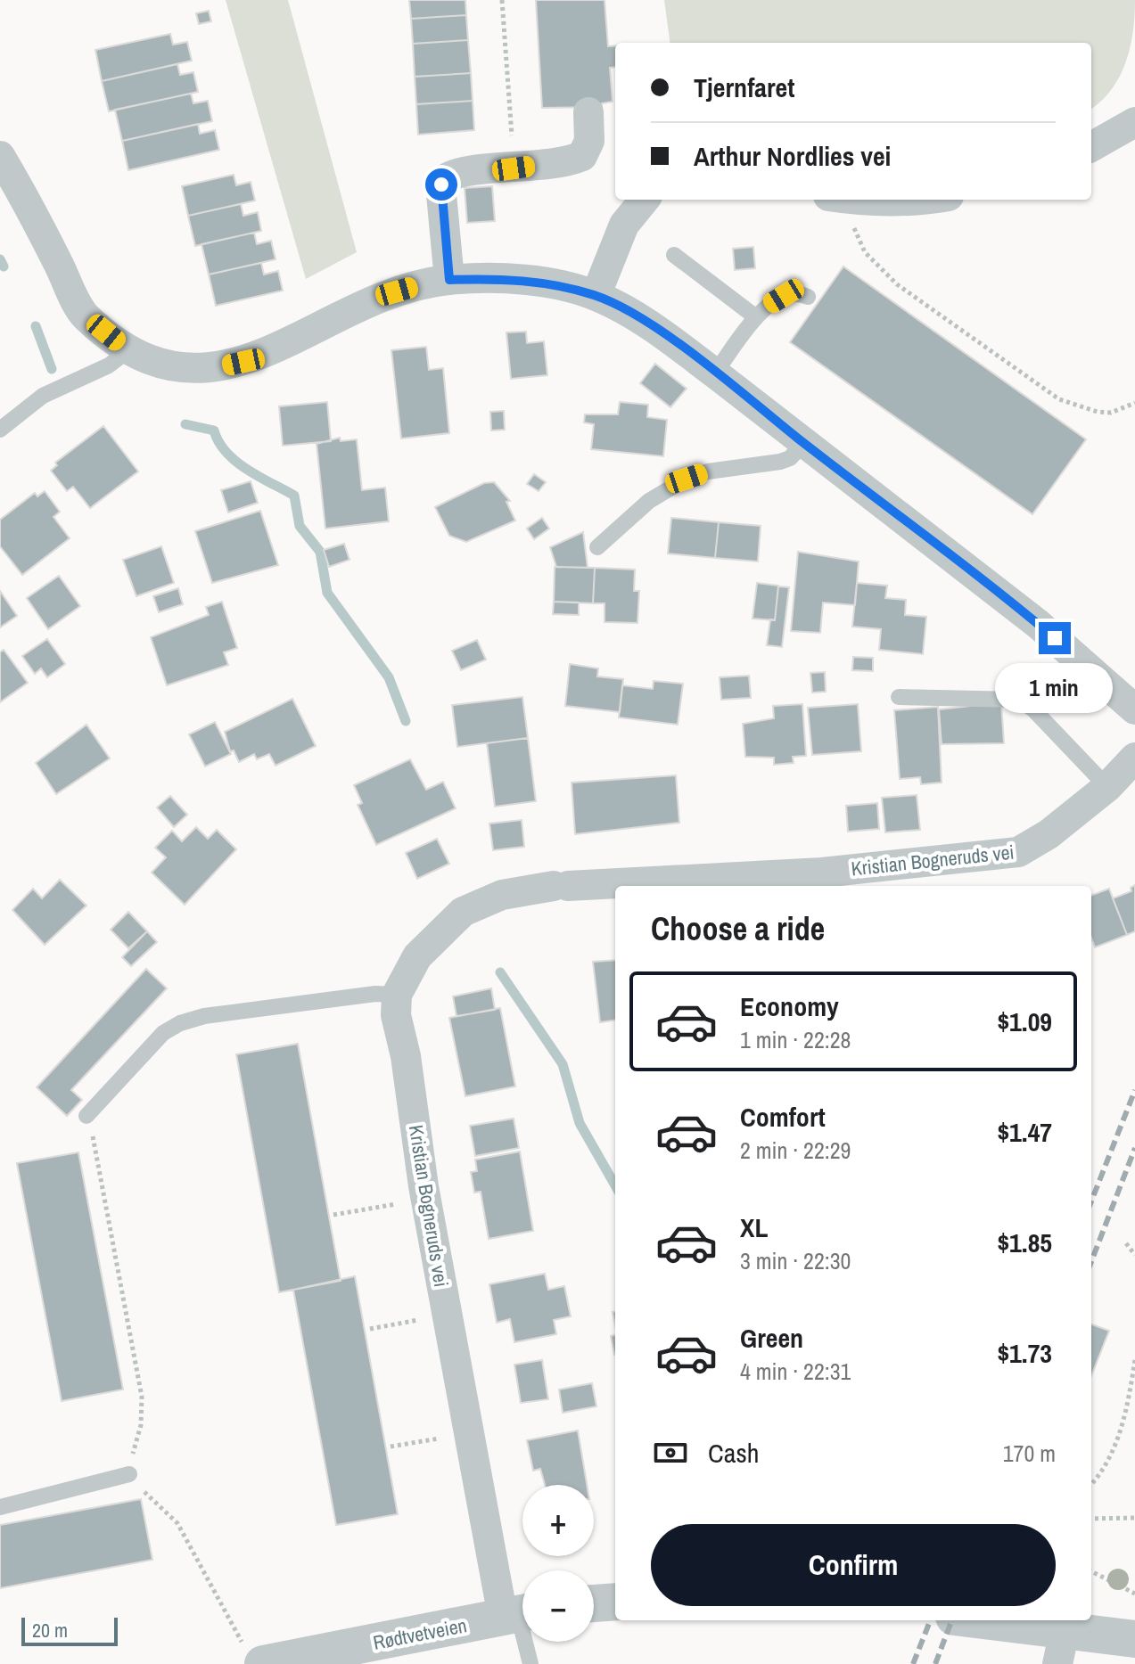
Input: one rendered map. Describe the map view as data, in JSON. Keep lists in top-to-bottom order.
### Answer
{
  "streets": {
    "street": ["Kristian Bogneruds vei", "Rødtvetveien"]
  },
  "crossings": [
    ["Kristian Bogneruds vei", "Rødtvetveien"]
  ],
  "scale_bar": "20 m",
  "page": {
    "banner": ["Tjernfaret", "Arthur Nordlies vei"],
    "bubble": "1 min",
    "heading": "Choose a ride",
    "list": [
      {
        "name": "Economy",
        "note": "1 min · 22:28",
        "value": "$1.09"
      },
      {
        "name": "Comfort",
        "note": "2 min · 22:29",
        "value": "$1.47"
      },
      {
        "name": "XL",
        "note": "3 min · 22:30",
        "value": "$1.85"
      },
      {
        "name": "Green",
        "note": "4 min · 22:31",
        "value": "$1.73"
      }
    ],
    "pay": ["Cash", "170 m"],
    "map_buttons": ["+", "−"],
    "buttons": "Confirm",
    "scale": "20 m"
  }
}
